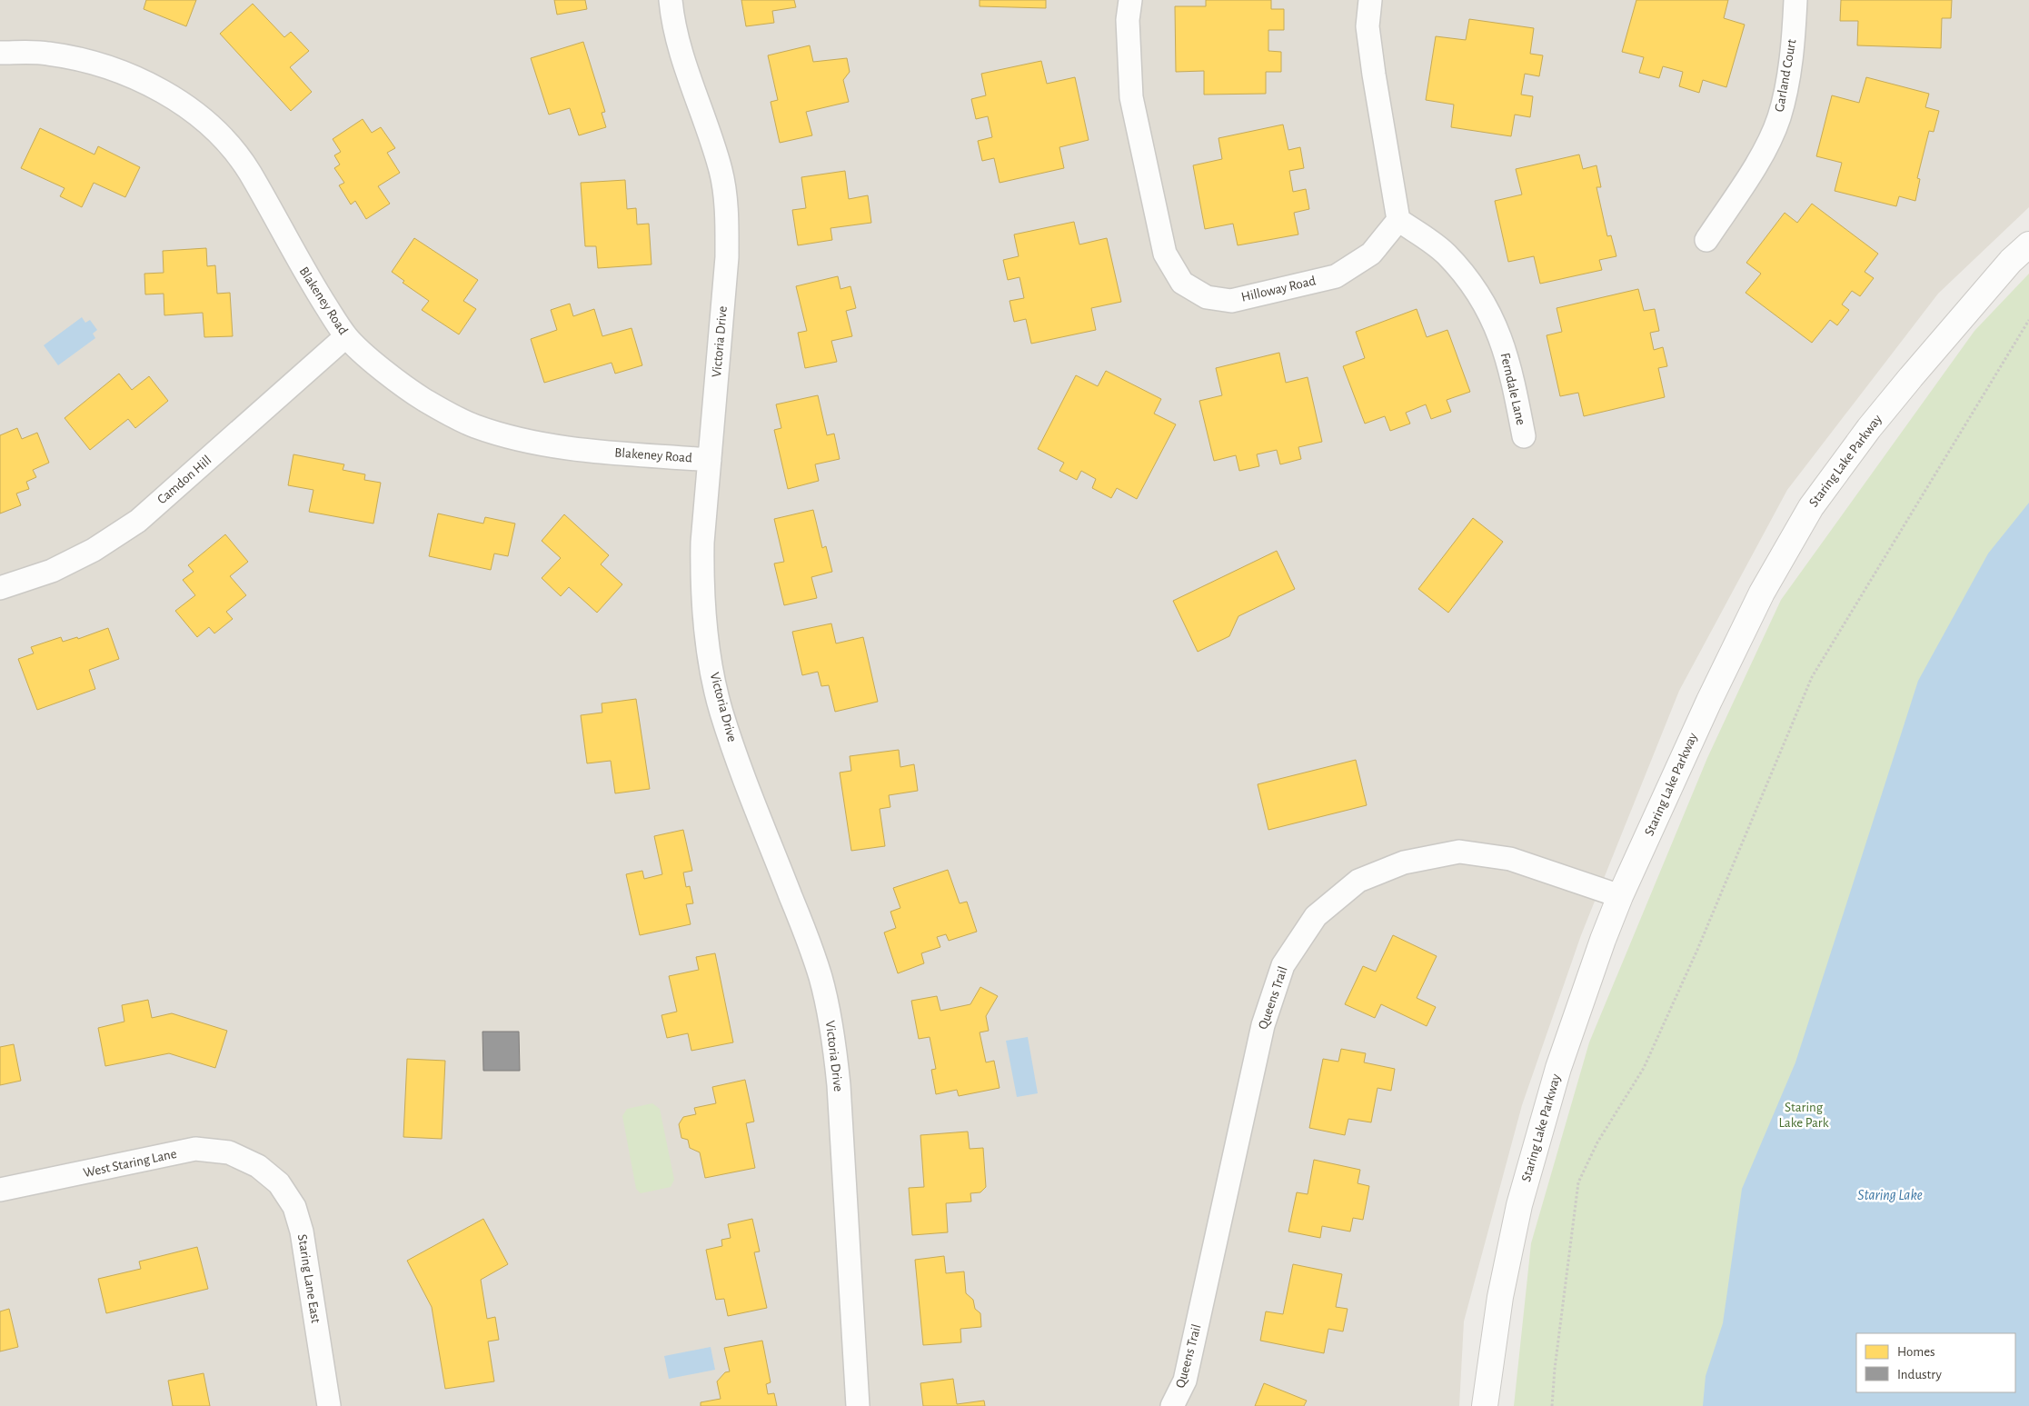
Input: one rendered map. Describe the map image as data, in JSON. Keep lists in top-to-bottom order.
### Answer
{
  "streets": {
    "street": [
      "Garland Court",
      "Hilloway Road",
      "Blakeney Road",
      "Victoria Drive",
      "Ferndale Lane",
      "Staring Lake Parkway",
      "Camdon Hill",
      "Queens Trail",
      "West Staring Lane",
      "Staring Lane East"
    ]
  },
  "crossings": [
    ["Hilloway Road", "Ferndale Lane"],
    ["Blakeney Road", "Victoria Drive"],
    ["Blakeney Road", "Camdon Hill"],
    ["Staring Lake Parkway", "Queens Trail"],
    ["West Staring Lane", "Staring Lane East"]
  ],
  "water": ["Staring Lake"],
  "parks": ["Staring Lake Park"],
  "legend": ["Homes", "Industry"]
}
